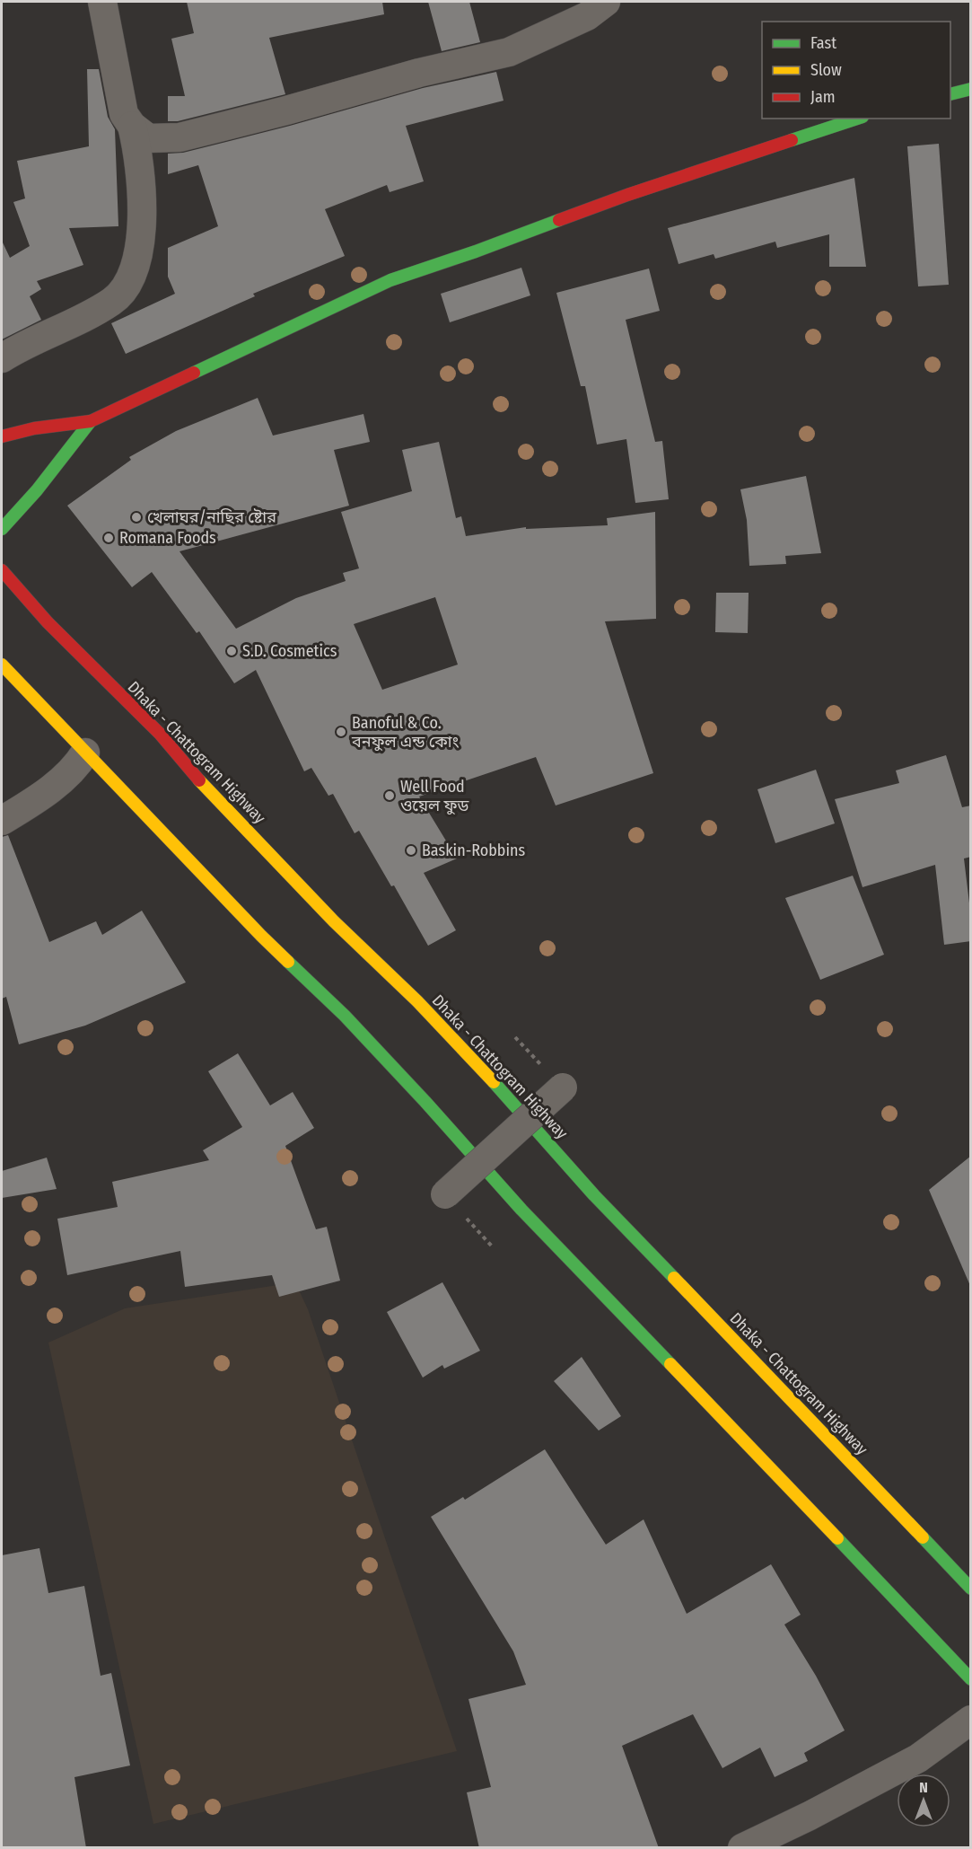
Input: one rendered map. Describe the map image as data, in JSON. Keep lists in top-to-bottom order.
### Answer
{
  "streets": {
    "main road": ["Dhaka - Chattogram Highway"]
  },
  "places": [
    "খেলাঘর/নাছির ষ্টোর",
    "Romana Foods",
    "S.D. Cosmetics",
    "Banoful & Co. বনফুল এন্ড কোং",
    "Well Food ওয়েল ফুড",
    "Baskin-Robbins"
  ],
  "legend": ["Fast", "Slow", "Jam"],
  "north": "top"
}
